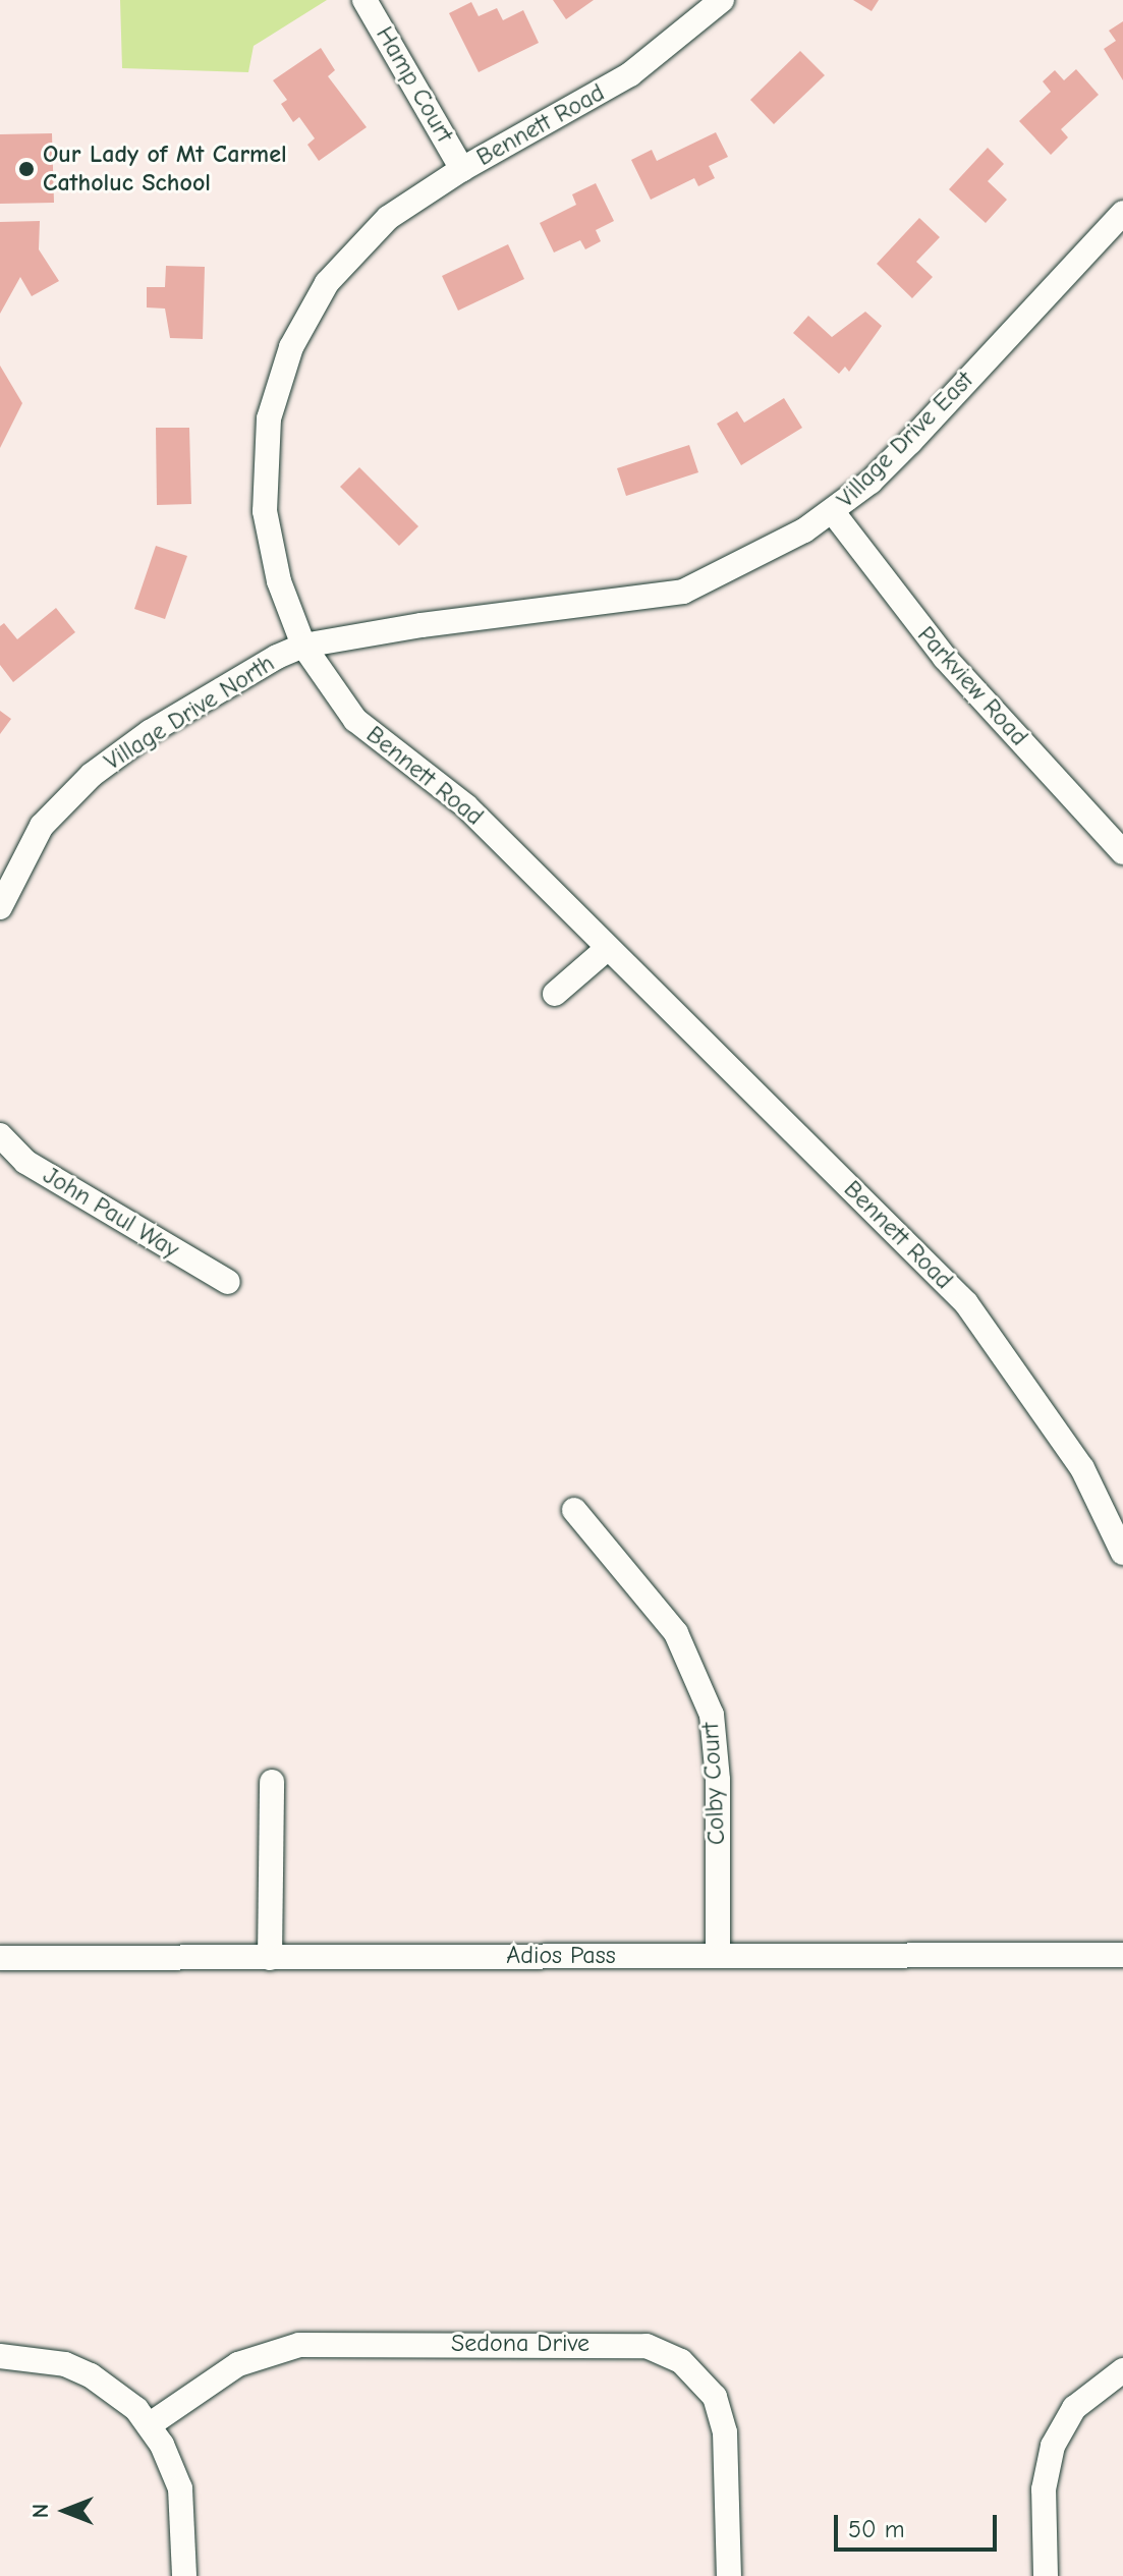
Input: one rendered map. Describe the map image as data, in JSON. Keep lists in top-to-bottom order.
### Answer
{
  "streets": {
    "street": [
      "Hamp Court",
      "Bennett Road",
      "Village Drive East",
      "Parkview Road",
      "Village Drive North",
      "John Paul Way",
      "Colby Court",
      "Adios Pass",
      "Sedona Drive"
    ]
  },
  "crossings": [
    ["Hamp Court", "Bennett Road"],
    ["Bennett Road", "Village Drive East"],
    ["Bennett Road", "Village Drive North"],
    ["Village Drive East", "Parkview Road"],
    ["Village Drive East", "Village Drive North"],
    ["Colby Court", "Adios Pass"]
  ],
  "places": ["Our Lady of Mt Carmel Catholuc School"],
  "scale_bar": "50 m",
  "north": "left"
}
